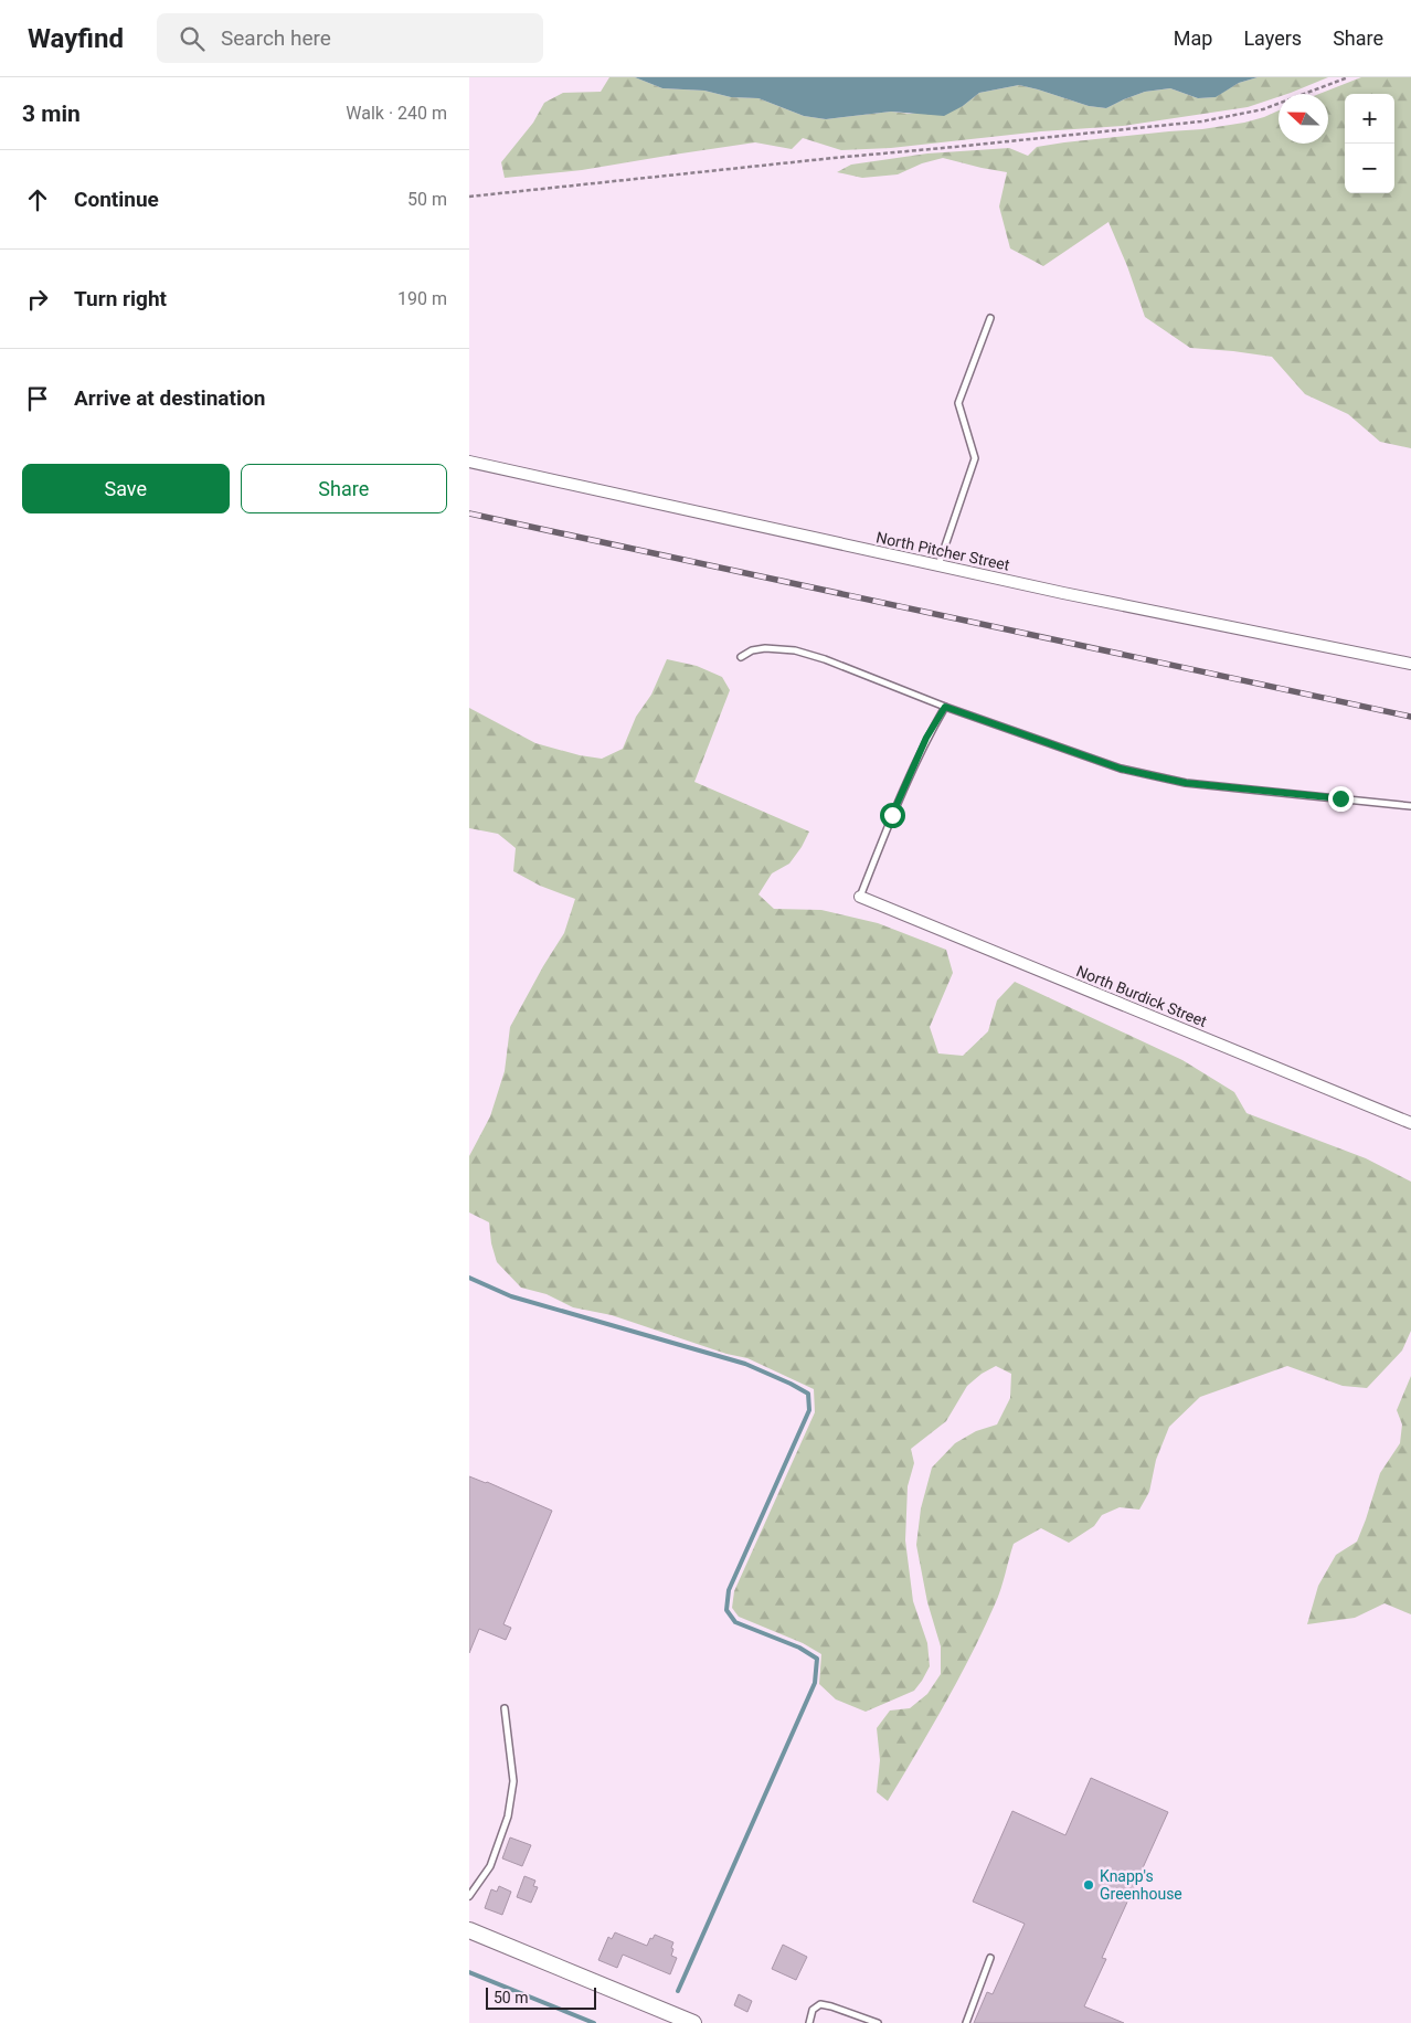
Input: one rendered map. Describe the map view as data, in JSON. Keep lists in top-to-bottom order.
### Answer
{
  "streets": {
    "street": ["North Pitcher Street", "North Burdick Street"]
  },
  "places": ["Knapp's Greenhouse"],
  "scale_bar": "50 m",
  "north": "left",
  "page": {
    "header": "Wayfind",
    "search": "Search here",
    "nav": ["Map", "Layers", "Share"],
    "heading": ["3 min", "Walk · 240 m"],
    "map_buttons": ["+", "−"],
    "list": [
      ["Continue", "50 m"],
      ["Turn right", "190 m"],
      "Arrive at destination"
    ],
    "buttons": ["Save", "Share"],
    "scale": "50 m"
  }
}
